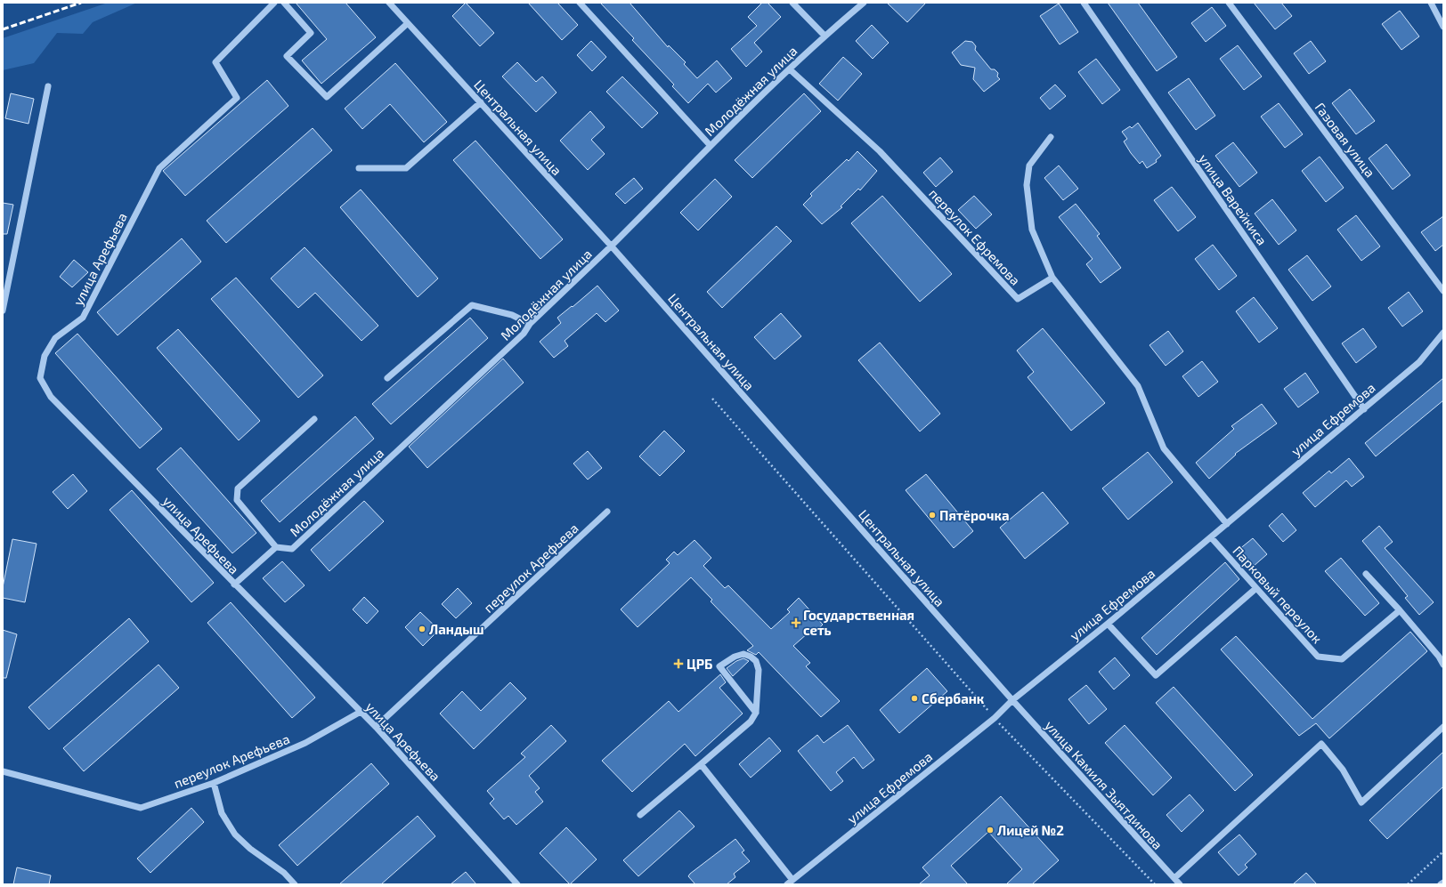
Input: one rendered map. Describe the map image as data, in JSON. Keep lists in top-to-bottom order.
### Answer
{
  "streets": {
    "street": [
      "Молодёжная улица",
      "Центральная улица",
      "Газовая улица",
      "улица Варейкиса",
      "переулок Ефремова",
      "улица Арефьева",
      "улица Ефремова",
      "переулок Арефьева",
      "Парковый переулок",
      "улица Камиля Зыятдинова"
    ]
  },
  "crossings": [
    ["Молодёжная улица", "Центральная улица"],
    ["Молодёжная улица", "переулок Ефремова"],
    ["Центральная улица", "улица Ефремова"],
    ["Центральная улица", "улица Камиля Зыятдинова"],
    ["улица Варейкиса", "улица Ефремова"],
    ["улица Арефьева", "переулок Арефьева"],
    ["улица Ефремова", "Парковый переулок"],
    ["улица Ефремова", "улица Камиля Зыятдинова"]
  ],
  "places": {
    "other": [
      "Пятёрочка",
      "Ландыш",
      "Сбербанк",
      "Лицей №2"
    ],
    "health": ["Государственная сеть", "ЦРБ"]
  }
}
